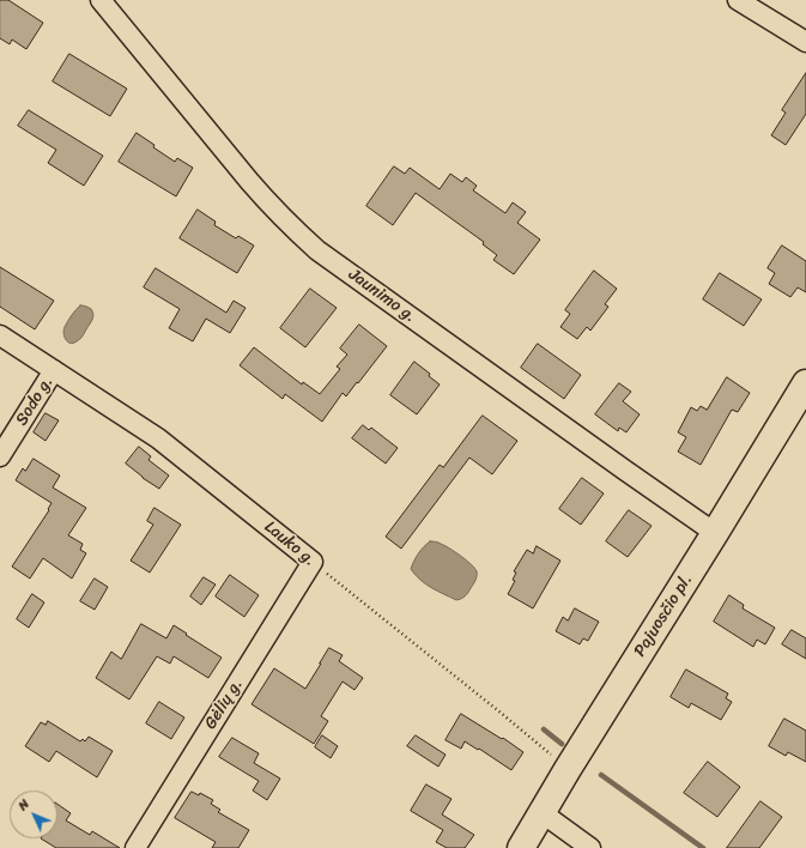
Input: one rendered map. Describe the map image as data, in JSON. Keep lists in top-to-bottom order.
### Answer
{
  "streets": {
    "main road": ["Pajuosčio pl."],
    "street": [
      "Jaunimo g.",
      "Sodo g.",
      "Lauko g.",
      "Gėlių g."
    ]
  },
  "crossings": [
    ["Jaunimo g.", "Pajuosčio pl."],
    ["Sodo g.", "Lauko g."],
    ["Lauko g.", "Pajuosčio pl."],
    ["Lauko g.", "Gėlių g."]
  ],
  "north": "top left"
}
